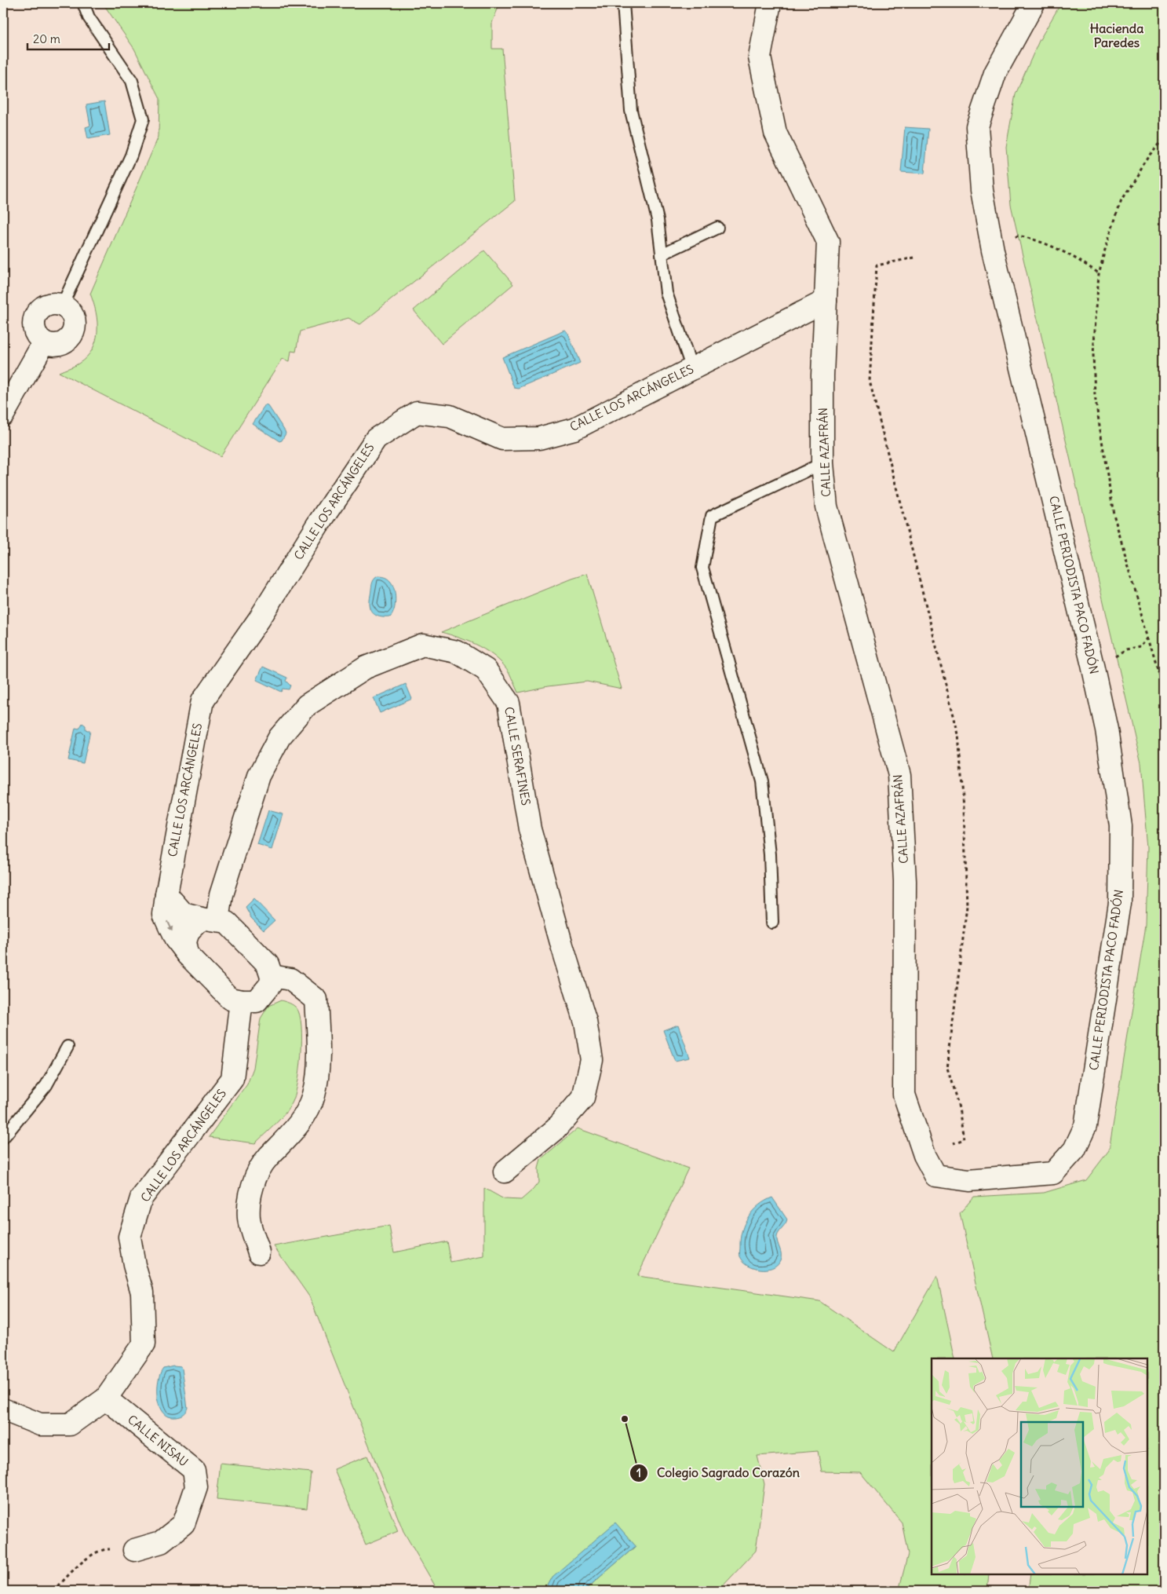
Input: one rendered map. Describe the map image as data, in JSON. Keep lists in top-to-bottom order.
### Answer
{
  "streets": {
    "street": [
      "CALLE LOS ARCÁNGELES",
      "CALLE AZAFRÁN",
      "CALLE PERIODISTA PACO FADÓN",
      "CALLE SERAFINES",
      "CALLE NISAU"
    ]
  },
  "crossings": [
    ["CALLE LOS ARCÁNGELES", "CALLE AZAFRÁN"],
    ["CALLE LOS ARCÁNGELES", "CALLE NISAU"],
    ["CALLE AZAFRÁN", "CALLE PERIODISTA PACO FADÓN"]
  ],
  "districts": ["Hacienda Paredes"],
  "places": ["Colegio Sagrado Corazón"],
  "scale_bar": "20 m"
}
